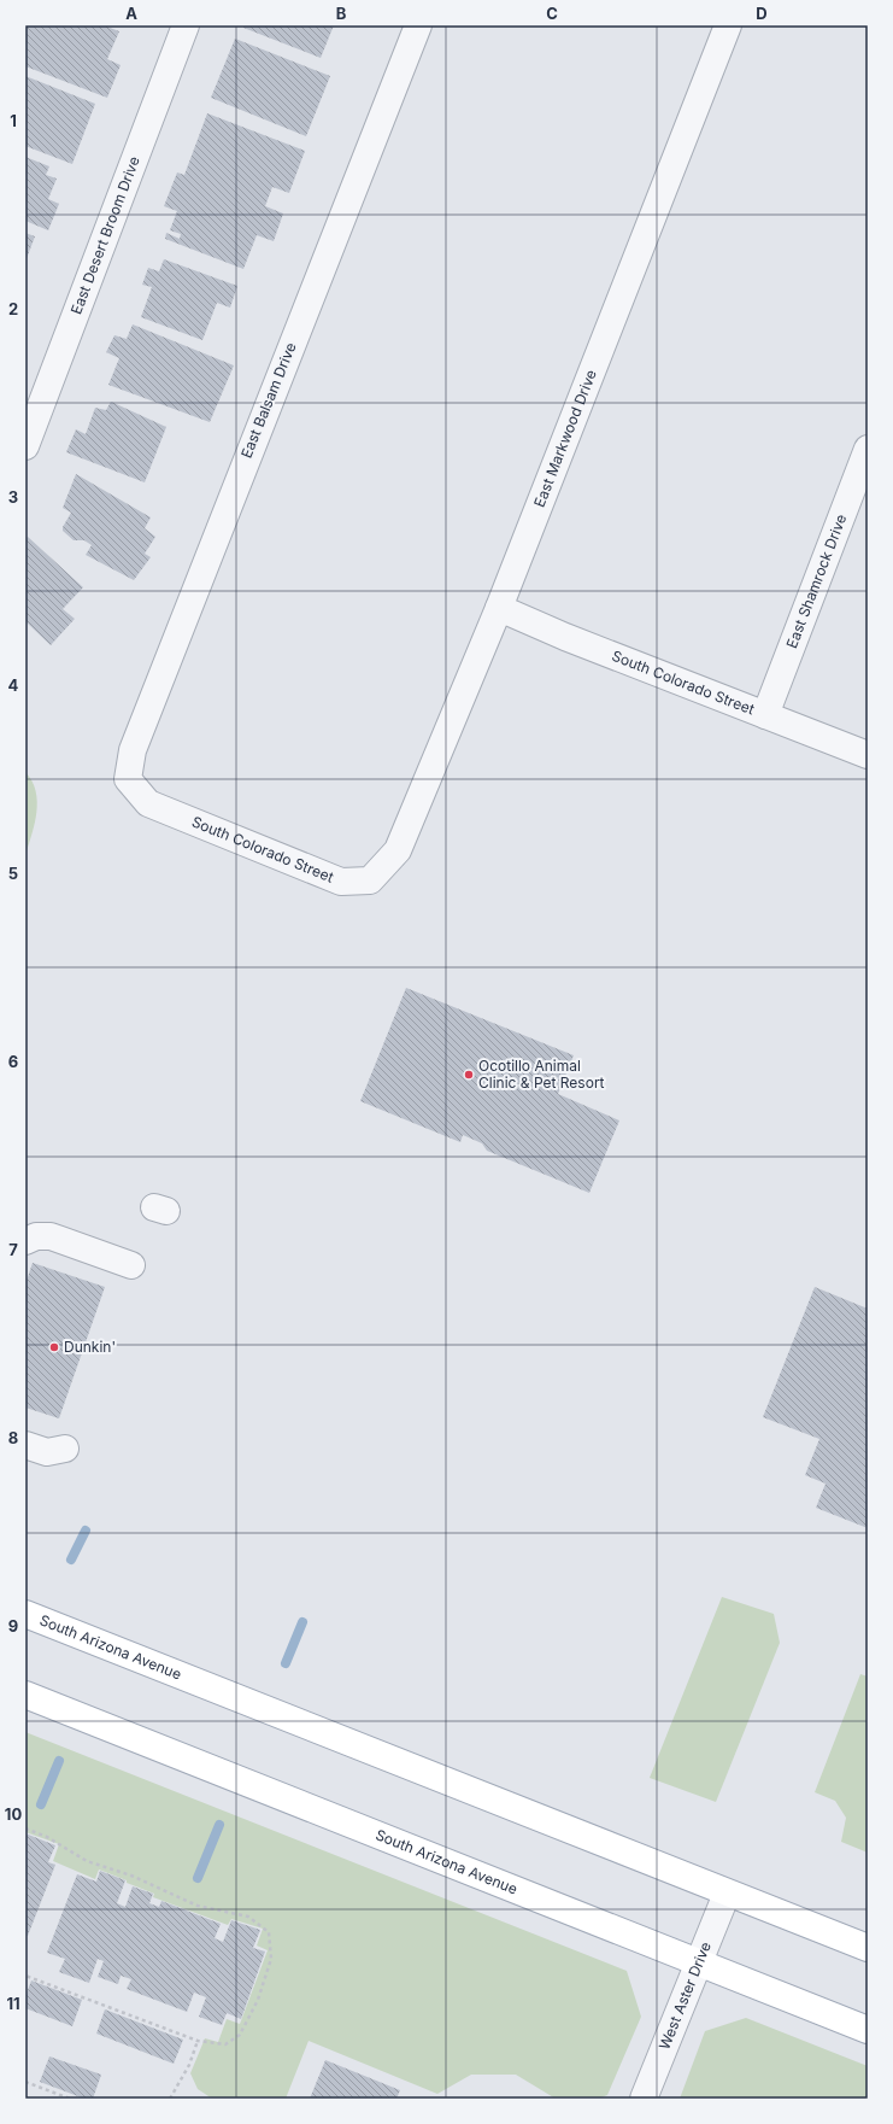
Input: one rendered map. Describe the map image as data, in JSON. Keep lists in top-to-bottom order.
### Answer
{
  "streets": {
    "main road": ["South Arizona Avenue"],
    "street": [
      "East Desert Broom Drive",
      "East Balsam Drive",
      "East Markwood Drive",
      "East Shamrock Drive",
      "South Colorado Street",
      "West Aster Drive"
    ]
  },
  "crossings": [
    ["East Balsam Drive", "South Colorado Street"],
    ["East Markwood Drive", "South Colorado Street"],
    ["East Shamrock Drive", "South Colorado Street"],
    ["South Arizona Avenue", "West Aster Drive"]
  ],
  "places": ["Ocotillo Animal Clinic & Pet Resort", "Dunkin'"],
  "grid": {
    "columns": [
      "A",
      "B",
      "C",
      "D"
    ],
    "rows": [
      "1",
      "2",
      "3",
      "4",
      "5",
      "6",
      "7",
      "8",
      "9",
      "10",
      "11"
    ]
  }
}
